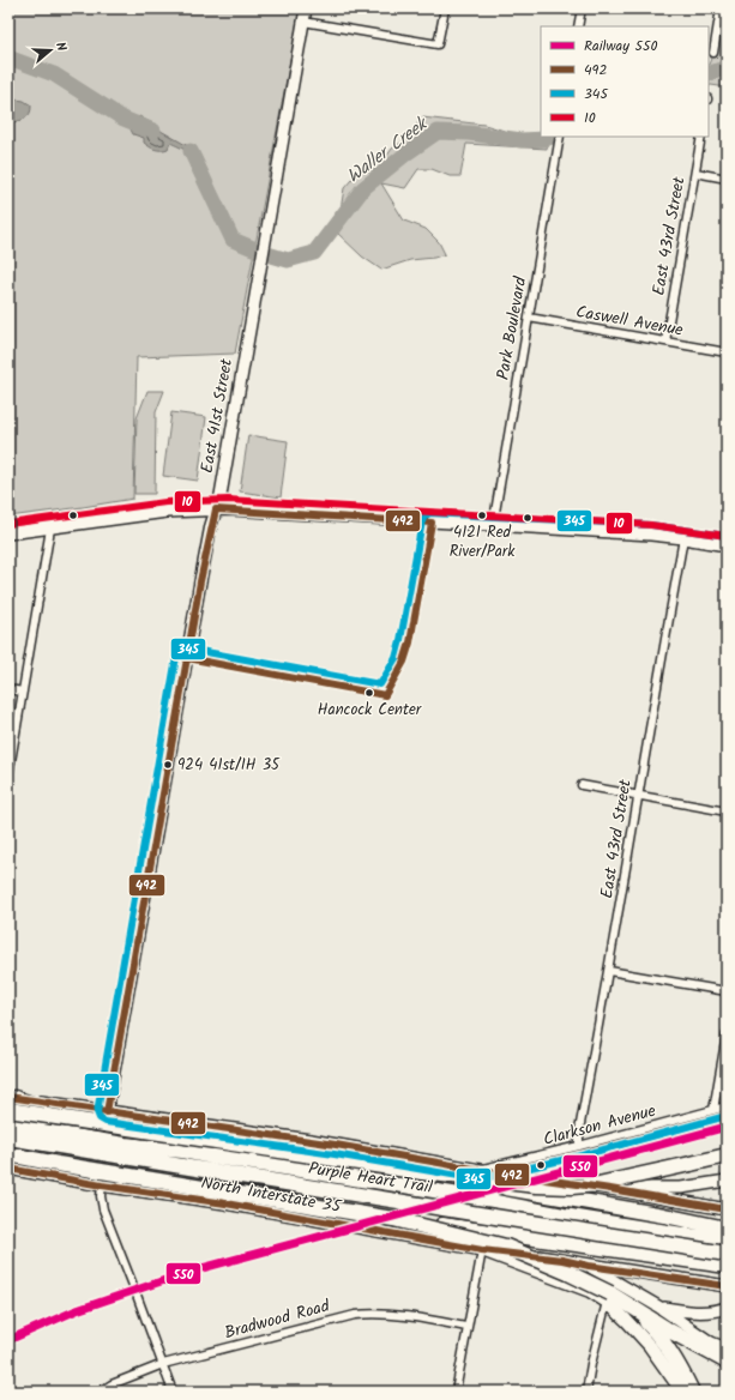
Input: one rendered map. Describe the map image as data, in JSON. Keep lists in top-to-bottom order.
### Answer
{
  "streets": {
    "highway": ["Purple Heart Trail"],
    "main road": ["East 41st Street", "North Interstate 35"],
    "street": [
      "East 43rd Street",
      "Caswell Avenue",
      "Park Boulevard",
      "Clarkson Avenue",
      "Bradwood Road"
    ]
  },
  "crossings": [
    ["East 43rd Street", "Caswell Avenue"],
    ["East 43rd Street", "Clarkson Avenue"],
    ["Caswell Avenue", "Park Boulevard"]
  ],
  "water": ["Waller Creek"],
  "places": ["4121 Red River/Park", "Hancock Center", "924 41st/IH 35"],
  "lines": [
    "transit line 10",
    "transit line 492",
    "transit line 345",
    "rail line 550"
  ],
  "legend": [
    "Railway 550",
    "492",
    "345",
    "10"
  ],
  "north": "right"
}
